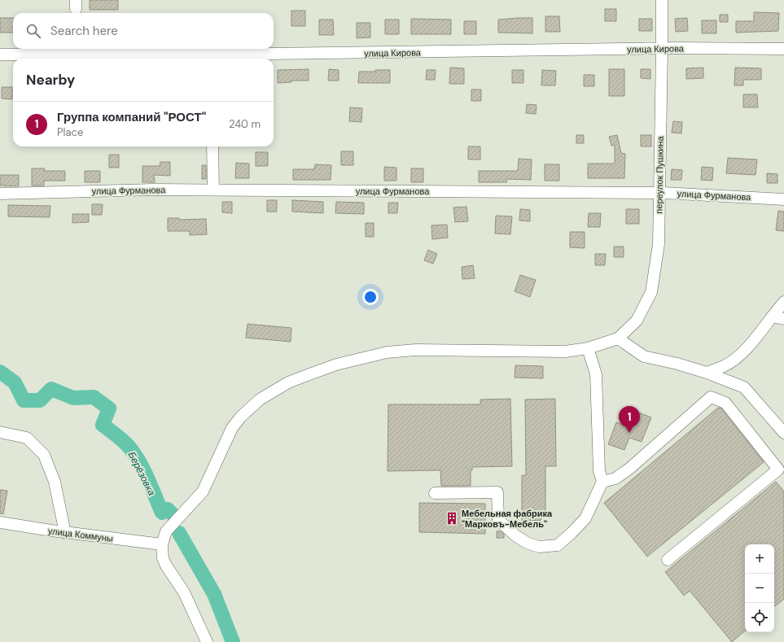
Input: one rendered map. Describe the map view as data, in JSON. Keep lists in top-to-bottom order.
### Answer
{
  "streets": {
    "street": [
      "улица Кирова",
      "переулок Пушкина",
      "улица Фурманова",
      "улица Коммуны"
    ]
  },
  "crossings": [
    ["улица Кирова", "переулок Пушкина"],
    ["переулок Пушкина", "улица Фурманова"]
  ],
  "water": ["Берёзовка"],
  "places": {
    "building": ["Мебельная фабрика \"Марковъ-Мебель\""]
  },
  "page": {
    "search": "Search here",
    "heading": "Nearby",
    "list": [
      {
        "mark": "1",
        "name": "Группа компаний \"РОСТ\"",
        "note": "Place",
        "value": "240 m"
      }
    ],
    "pins": "1",
    "map_buttons": ["+", "−"]
  }
}
